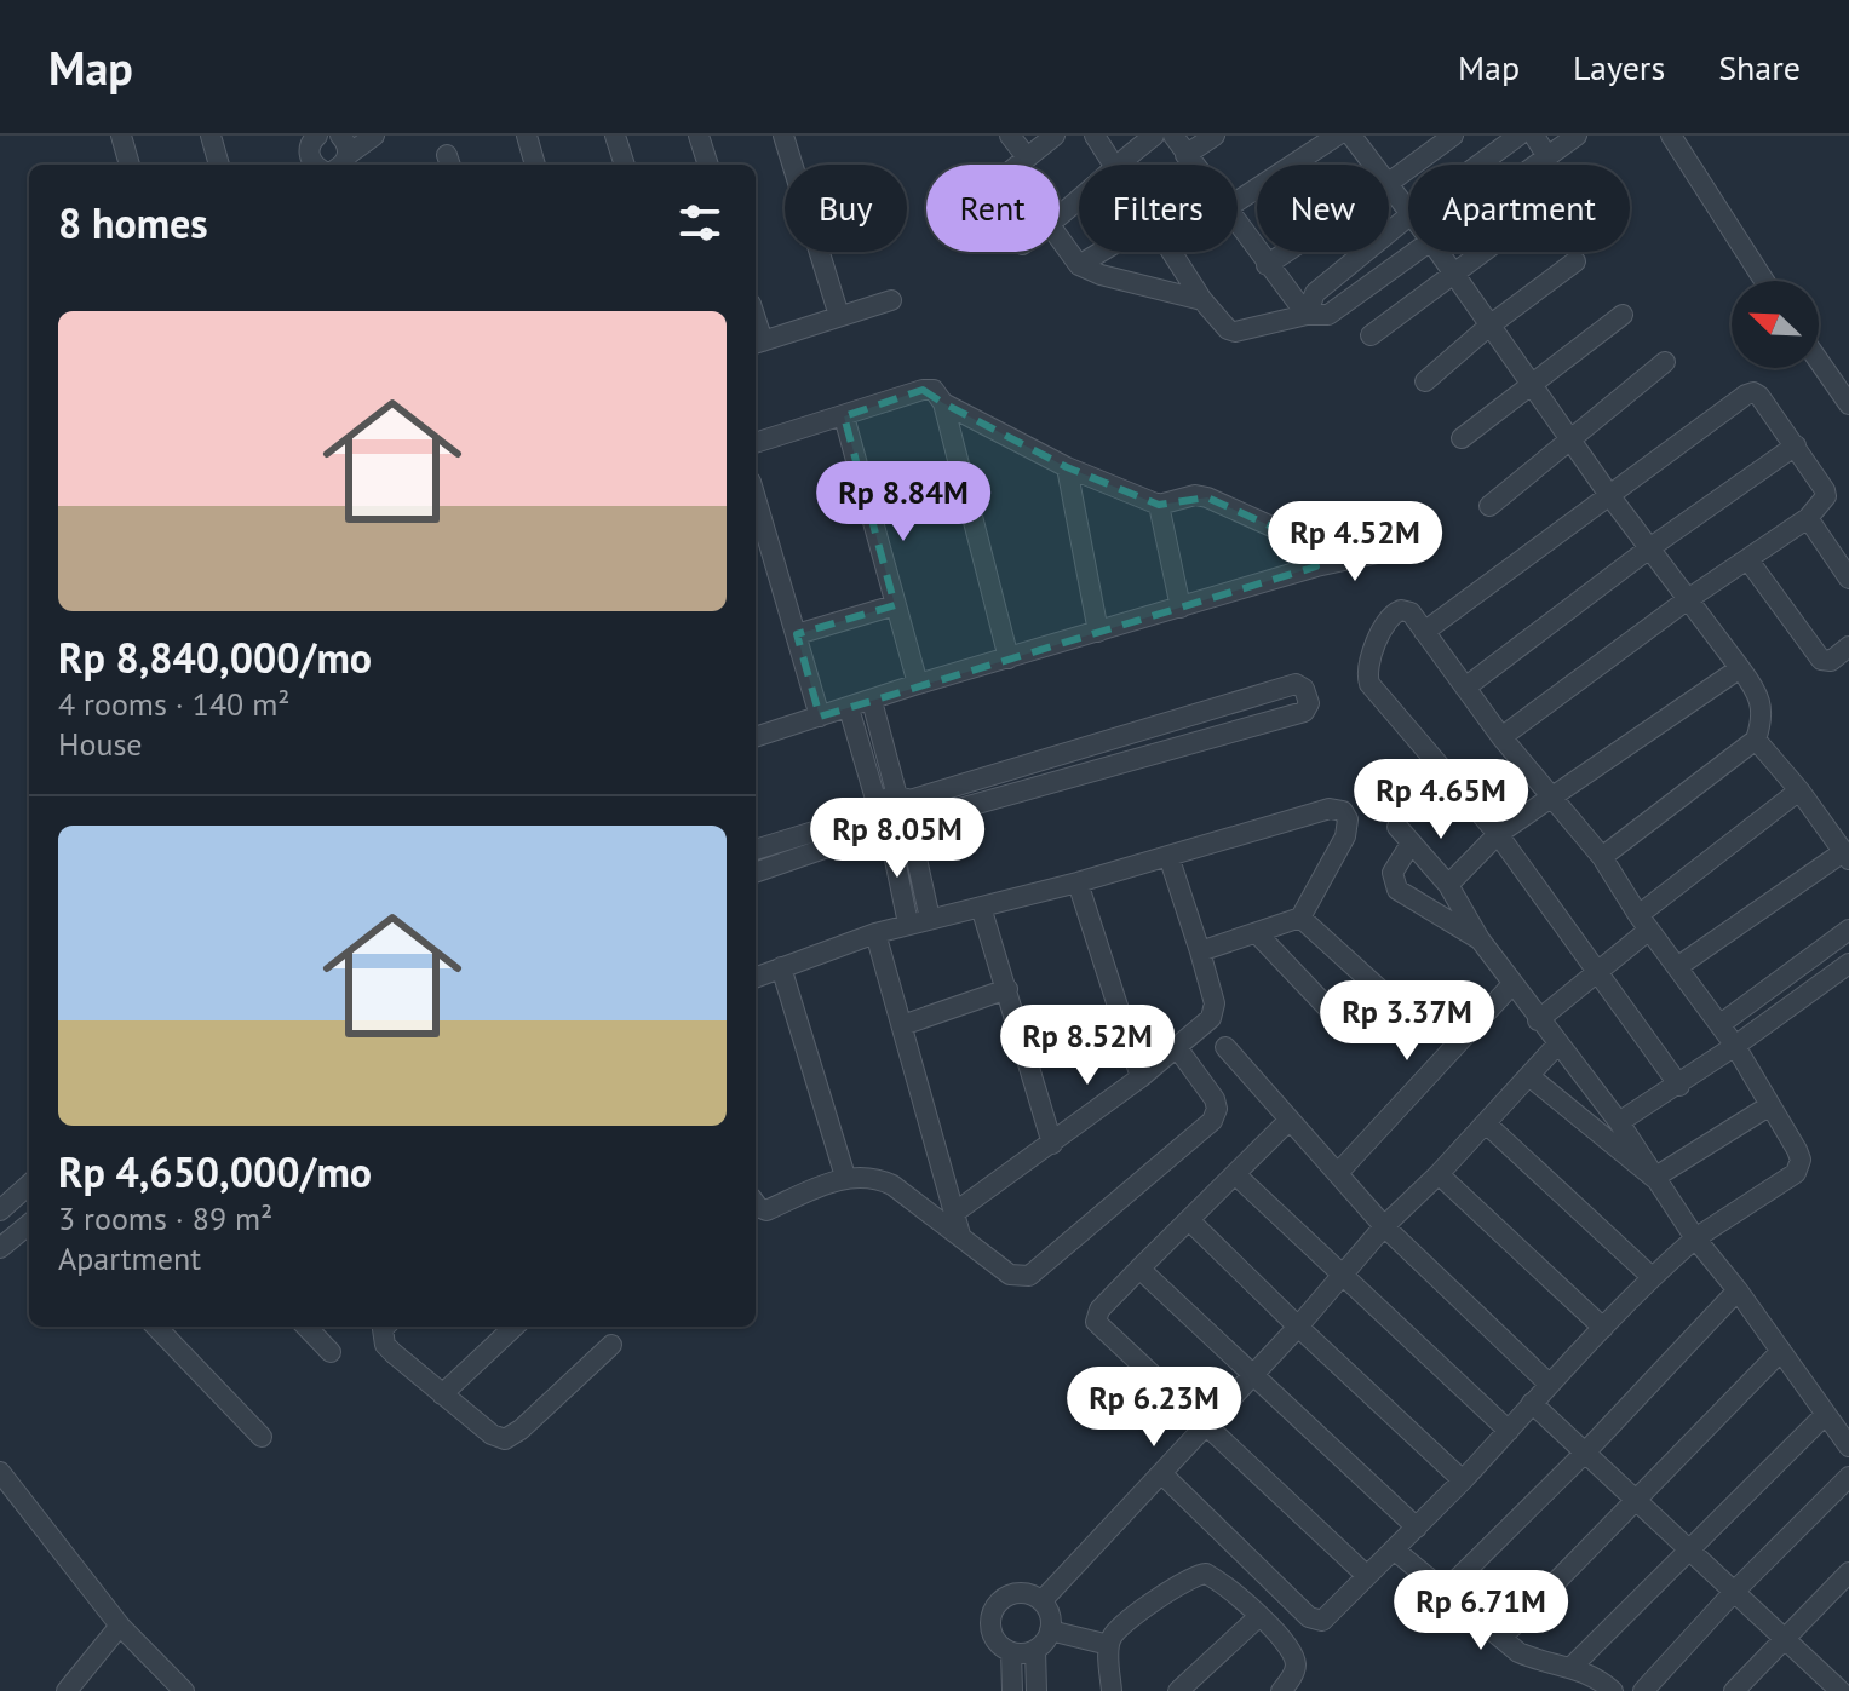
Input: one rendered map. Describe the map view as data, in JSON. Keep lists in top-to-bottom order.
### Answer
{
  "north": "top left",
  "page": {
    "header": "Map",
    "nav": ["Map", "Layers", "Share"],
    "chip": [
      "Buy",
      "Rent",
      "Filters",
      "New",
      "Apartment"
    ],
    "heading": "8 homes",
    "list": [
      {
        "name": "Rp 8,840,000/mo",
        "note": "4 rooms · 140 m² · House"
      },
      {
        "name": "Rp 4,650,000/mo",
        "note": "3 rooms · 89 m² · Apartment"
      }
    ],
    "price": [
      "Rp 8.84M",
      "Rp 4.52M",
      "Rp 4.65M",
      "Rp 8.05M",
      "Rp 3.37M",
      "Rp 8.52M",
      "Rp 6.23M",
      "Rp 6.71M"
    ]
  }
}
